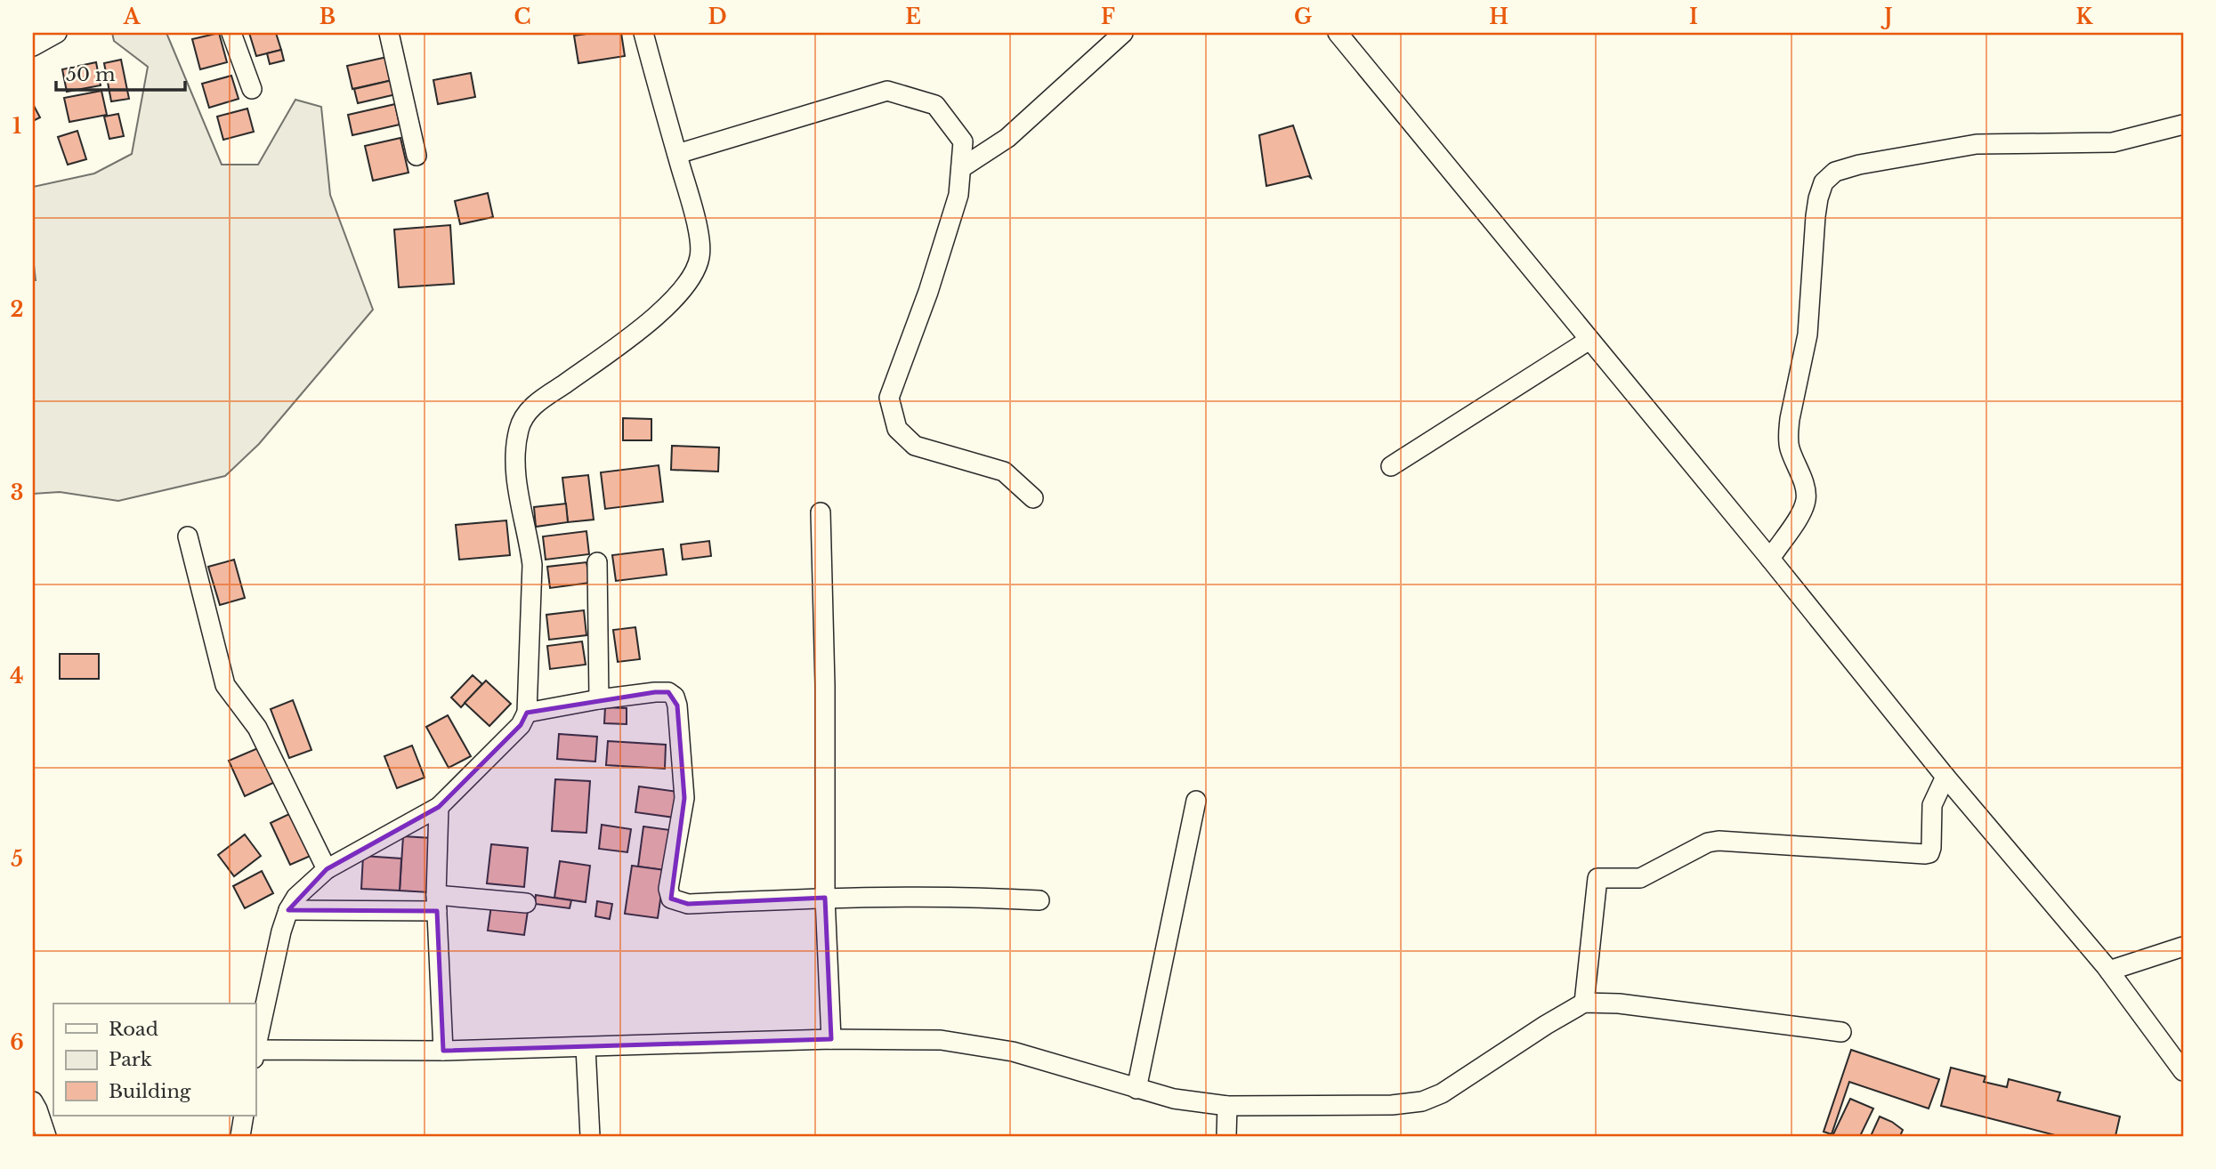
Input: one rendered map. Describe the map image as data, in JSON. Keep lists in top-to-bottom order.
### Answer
{
  "legend": ["Road", "Park", "Building"],
  "scale_bar": "50 m",
  "grid": {
    "columns": [
      "A",
      "B",
      "C",
      "D",
      "E",
      "F",
      "G",
      "H",
      "I",
      "J",
      "K"
    ],
    "rows": [
      "1",
      "2",
      "3",
      "4",
      "5",
      "6"
    ]
  }
}
